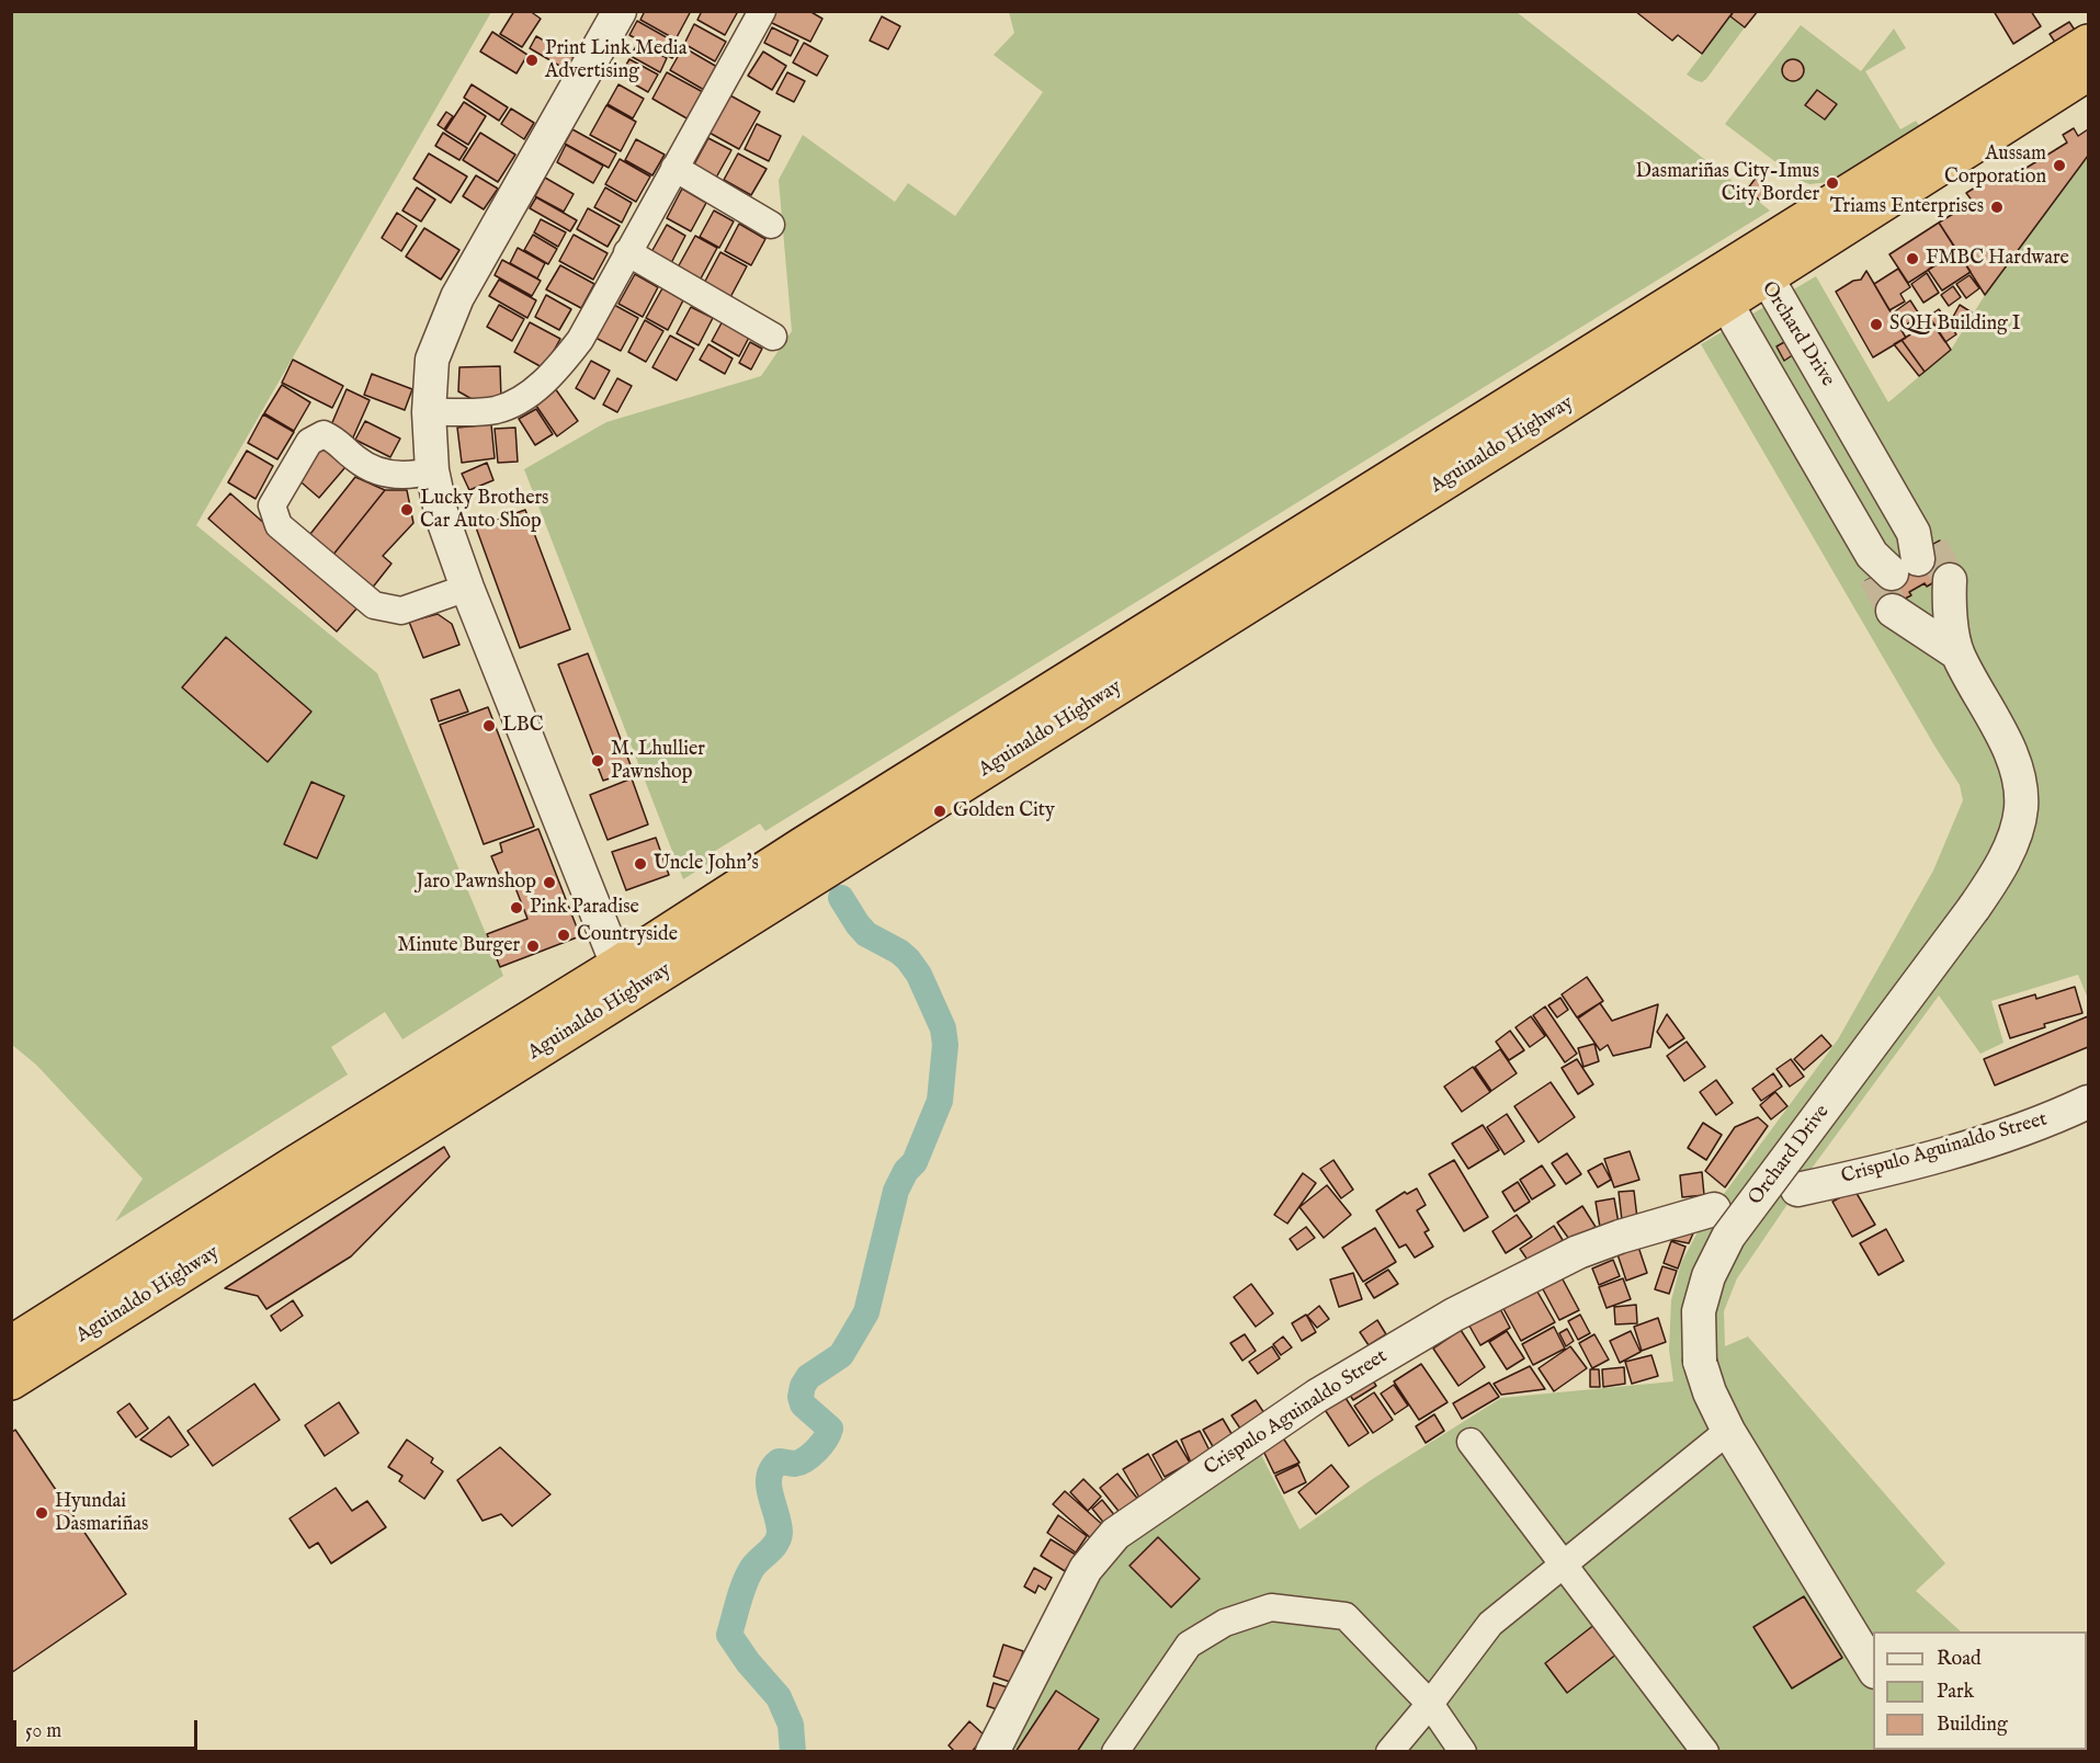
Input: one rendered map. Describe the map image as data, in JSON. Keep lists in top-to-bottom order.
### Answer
{
  "streets": {
    "highway": ["Aguinaldo Highway"],
    "street": ["Orchard Drive", "Crispulo Aguinaldo Street"]
  },
  "crossings": [
    ["Orchard Drive", "Aguinaldo Highway"]
  ],
  "places": [
    "Print Link Media Advertising",
    "Aussam Corporation",
    "Dasmariñas City-Imus City Border",
    "Triams Enterprises",
    "FMBC Hardware",
    "SQH Building I",
    "Lucky Brothers Car Auto Shop",
    "LBC",
    "M. Lhullier Pawnshop",
    "Golden City",
    "Uncle John's",
    "Jaro Pawnshop",
    "Pink Paradise",
    "Countryside",
    "Minute Burger",
    "Hyundai Dasmariñas"
  ],
  "legend": ["Road", "Park", "Building"],
  "scale_bar": "50 m"
}
